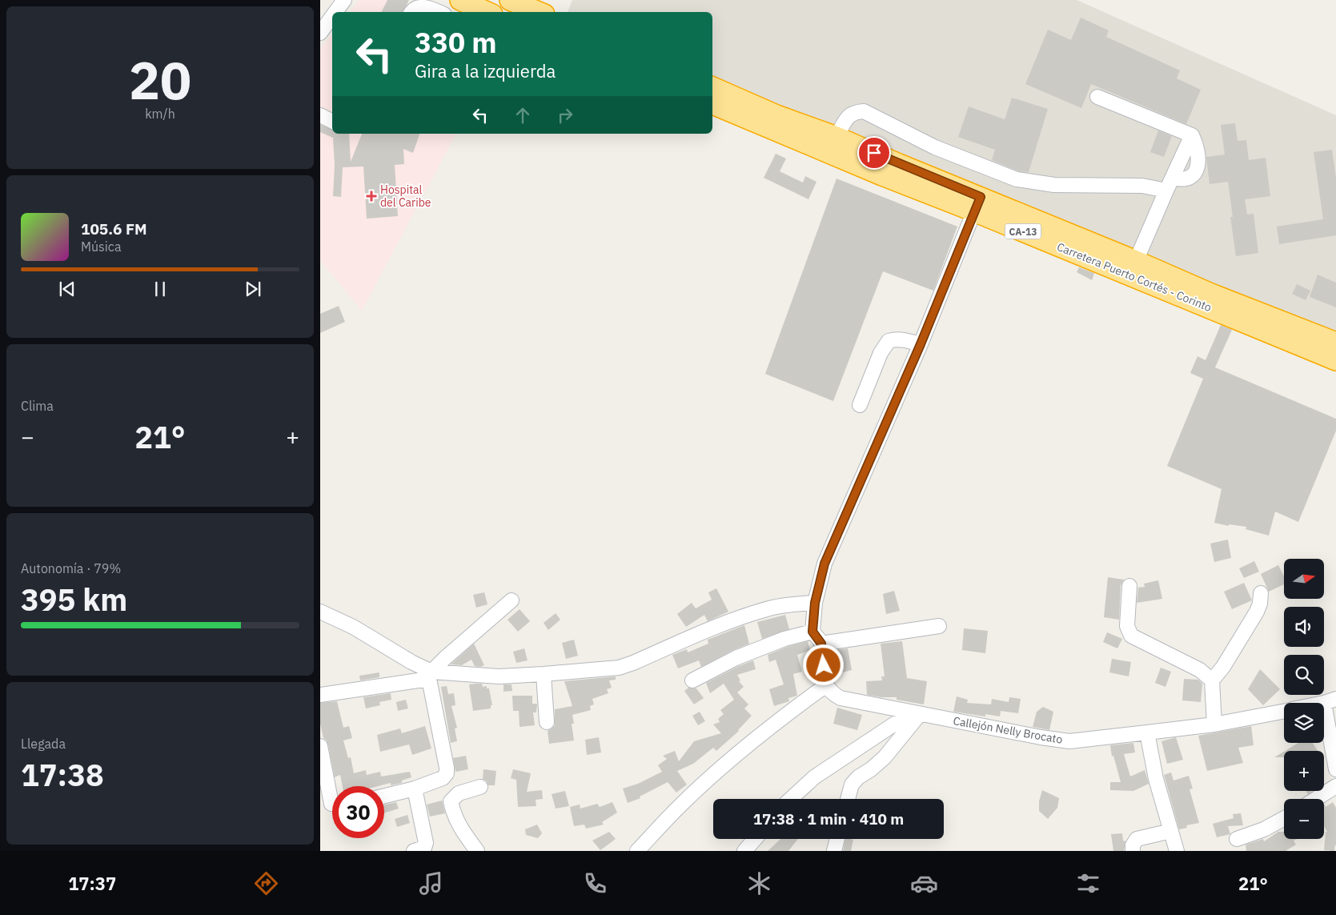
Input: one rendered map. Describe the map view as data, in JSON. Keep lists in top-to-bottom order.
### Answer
{
  "streets": {
    "highway": ["CA-13", "Carretera Puerto Cortés - Corinto"],
    "street": ["Callejón Nelly Brocato"]
  },
  "places": {
    "health": ["Hospital del Caribe"]
  },
  "north": "right",
  "page": {
    "tile": [
      ["20", "km/h"],
      "Clima",
      ["Autonomía · 79%", "395 km"],
      ["Llegada", "17:38"]
    ],
    "turn": ["330 m", "Gira a la izquierda"],
    "song": ["105.6 FM", "Música"],
    "heat": ["−", "21°", "+"],
    "map_buttons": ["+", "−"],
    "limit": "30",
    "trip": "17:38 · 1 min · 410 m",
    "tabs": ["17:37", "21°"]
  }
}
